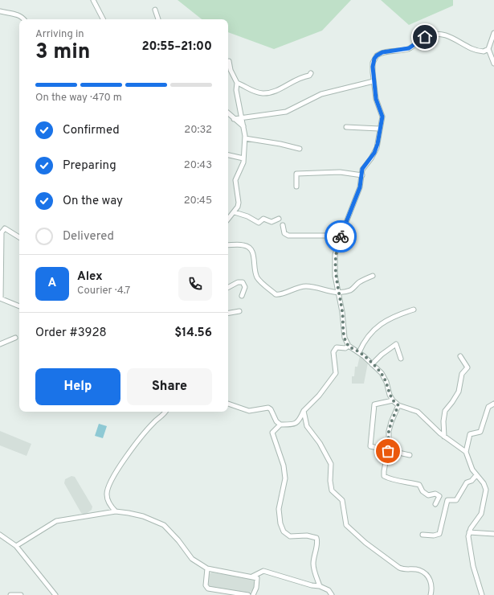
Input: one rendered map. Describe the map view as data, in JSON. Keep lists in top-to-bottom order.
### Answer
{
  "page": {
    "heading": ["3 min", "Arriving in", "20:55–21:00"],
    "panel": [
      "Alex",
      "Courier · 4.7",
      "Order #3928",
      "$14.56"
    ],
    "bar": "On the way · 470 m",
    "list": [
      ["Confirmed", "20:32"],
      ["Preparing", "20:43"],
      ["On the way", "20:45"],
      "Delivered"
    ],
    "round": "A",
    "buttons": ["Help", "Share"]
  }
}
